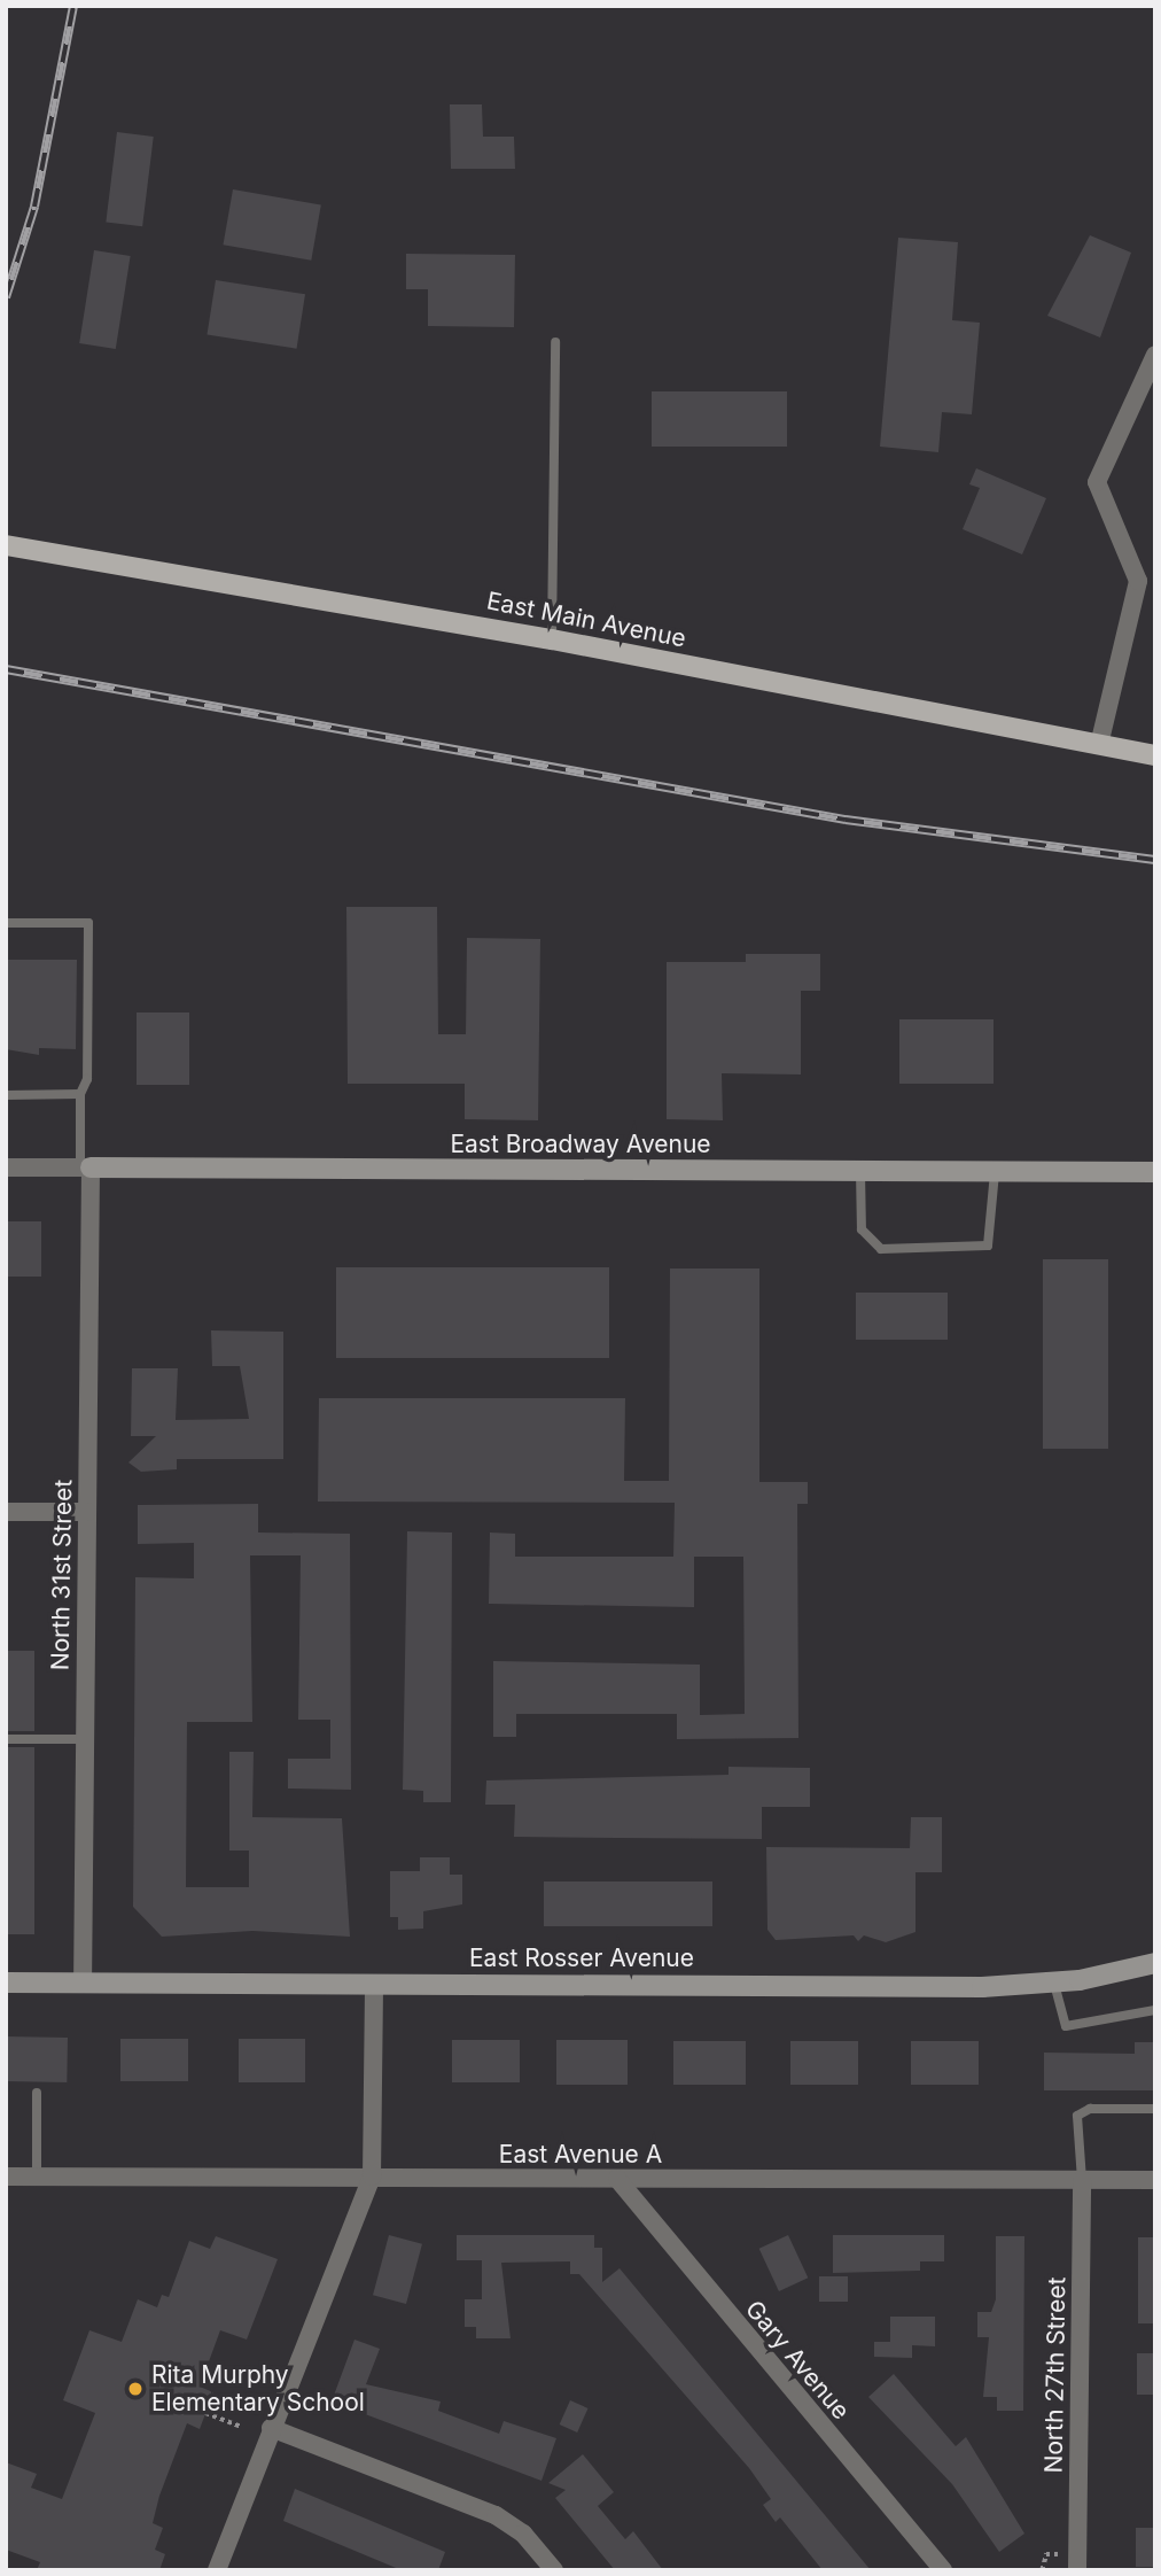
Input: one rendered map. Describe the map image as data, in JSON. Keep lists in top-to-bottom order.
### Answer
{
  "streets": {
    "main road": ["East Main Avenue"],
    "street": [
      "East Broadway Avenue",
      "North 31st Street",
      "East Rosser Avenue",
      "East Avenue A",
      "Gary Avenue",
      "North 27th Street"
    ]
  },
  "crossings": [
    ["East Broadway Avenue", "North 31st Street"],
    ["North 31st Street", "East Rosser Avenue"],
    ["East Avenue A", "Gary Avenue"],
    ["East Avenue A", "North 27th Street"]
  ],
  "places": ["Rita Murphy Elementary School"]
}
